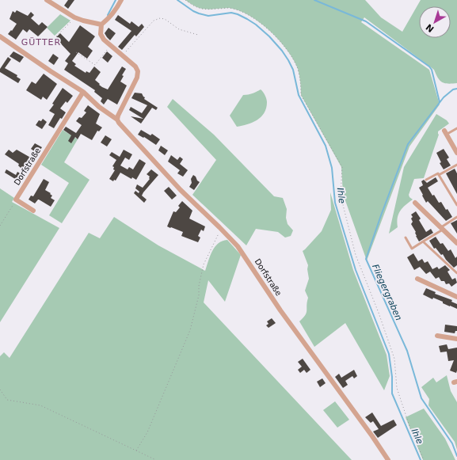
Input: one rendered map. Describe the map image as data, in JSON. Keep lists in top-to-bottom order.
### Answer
{
  "streets": {
    "street": ["Dorfstraße"]
  },
  "districts": ["GÜTTER"],
  "water": ["Ihle", "Fliegergraben"],
  "north": "bottom left"
}
